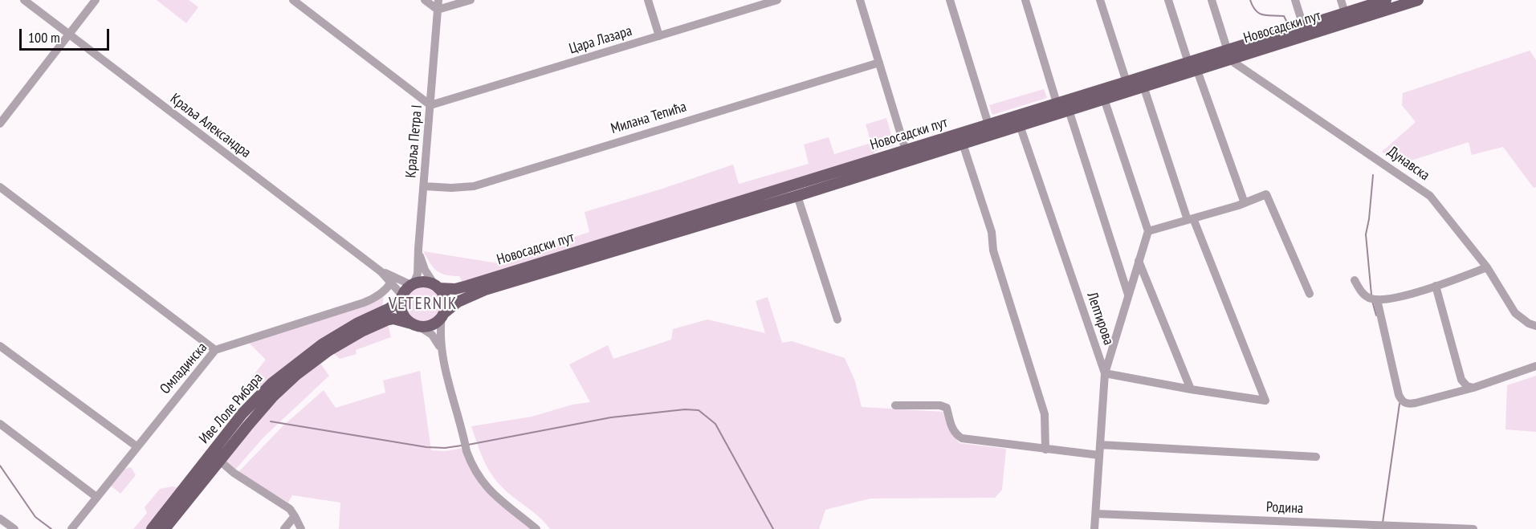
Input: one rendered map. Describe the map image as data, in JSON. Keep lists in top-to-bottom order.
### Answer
{
  "streets": {
    "main road": ["Новосадски пут", "Иве Лоле Рибара"],
    "street": [
      "Цара Лазара",
      "Милана Тепића",
      "Краља Александра",
      "Краља Петра I",
      "Дунавска",
      "Лептирова",
      "Омладинска",
      "Родина"
    ]
  },
  "crossings": [
    ["Новосадски пут", "Краља Петра I"],
    ["Новосадски пут", "Дунавска"],
    ["Новосадски пут", "Лептирова"],
    ["Новосадски пут", "Иве Лоле Рибара"],
    ["Цара Лазара", "Краља Петра I"],
    ["Милана Тепића", "Краља Петра I"],
    ["Краља Петра I", "Иве Лоле Рибара"],
    ["Лептирова", "Родина"]
  ],
  "districts": ["VETERNIK"],
  "scale_bar": "100 m"
}
